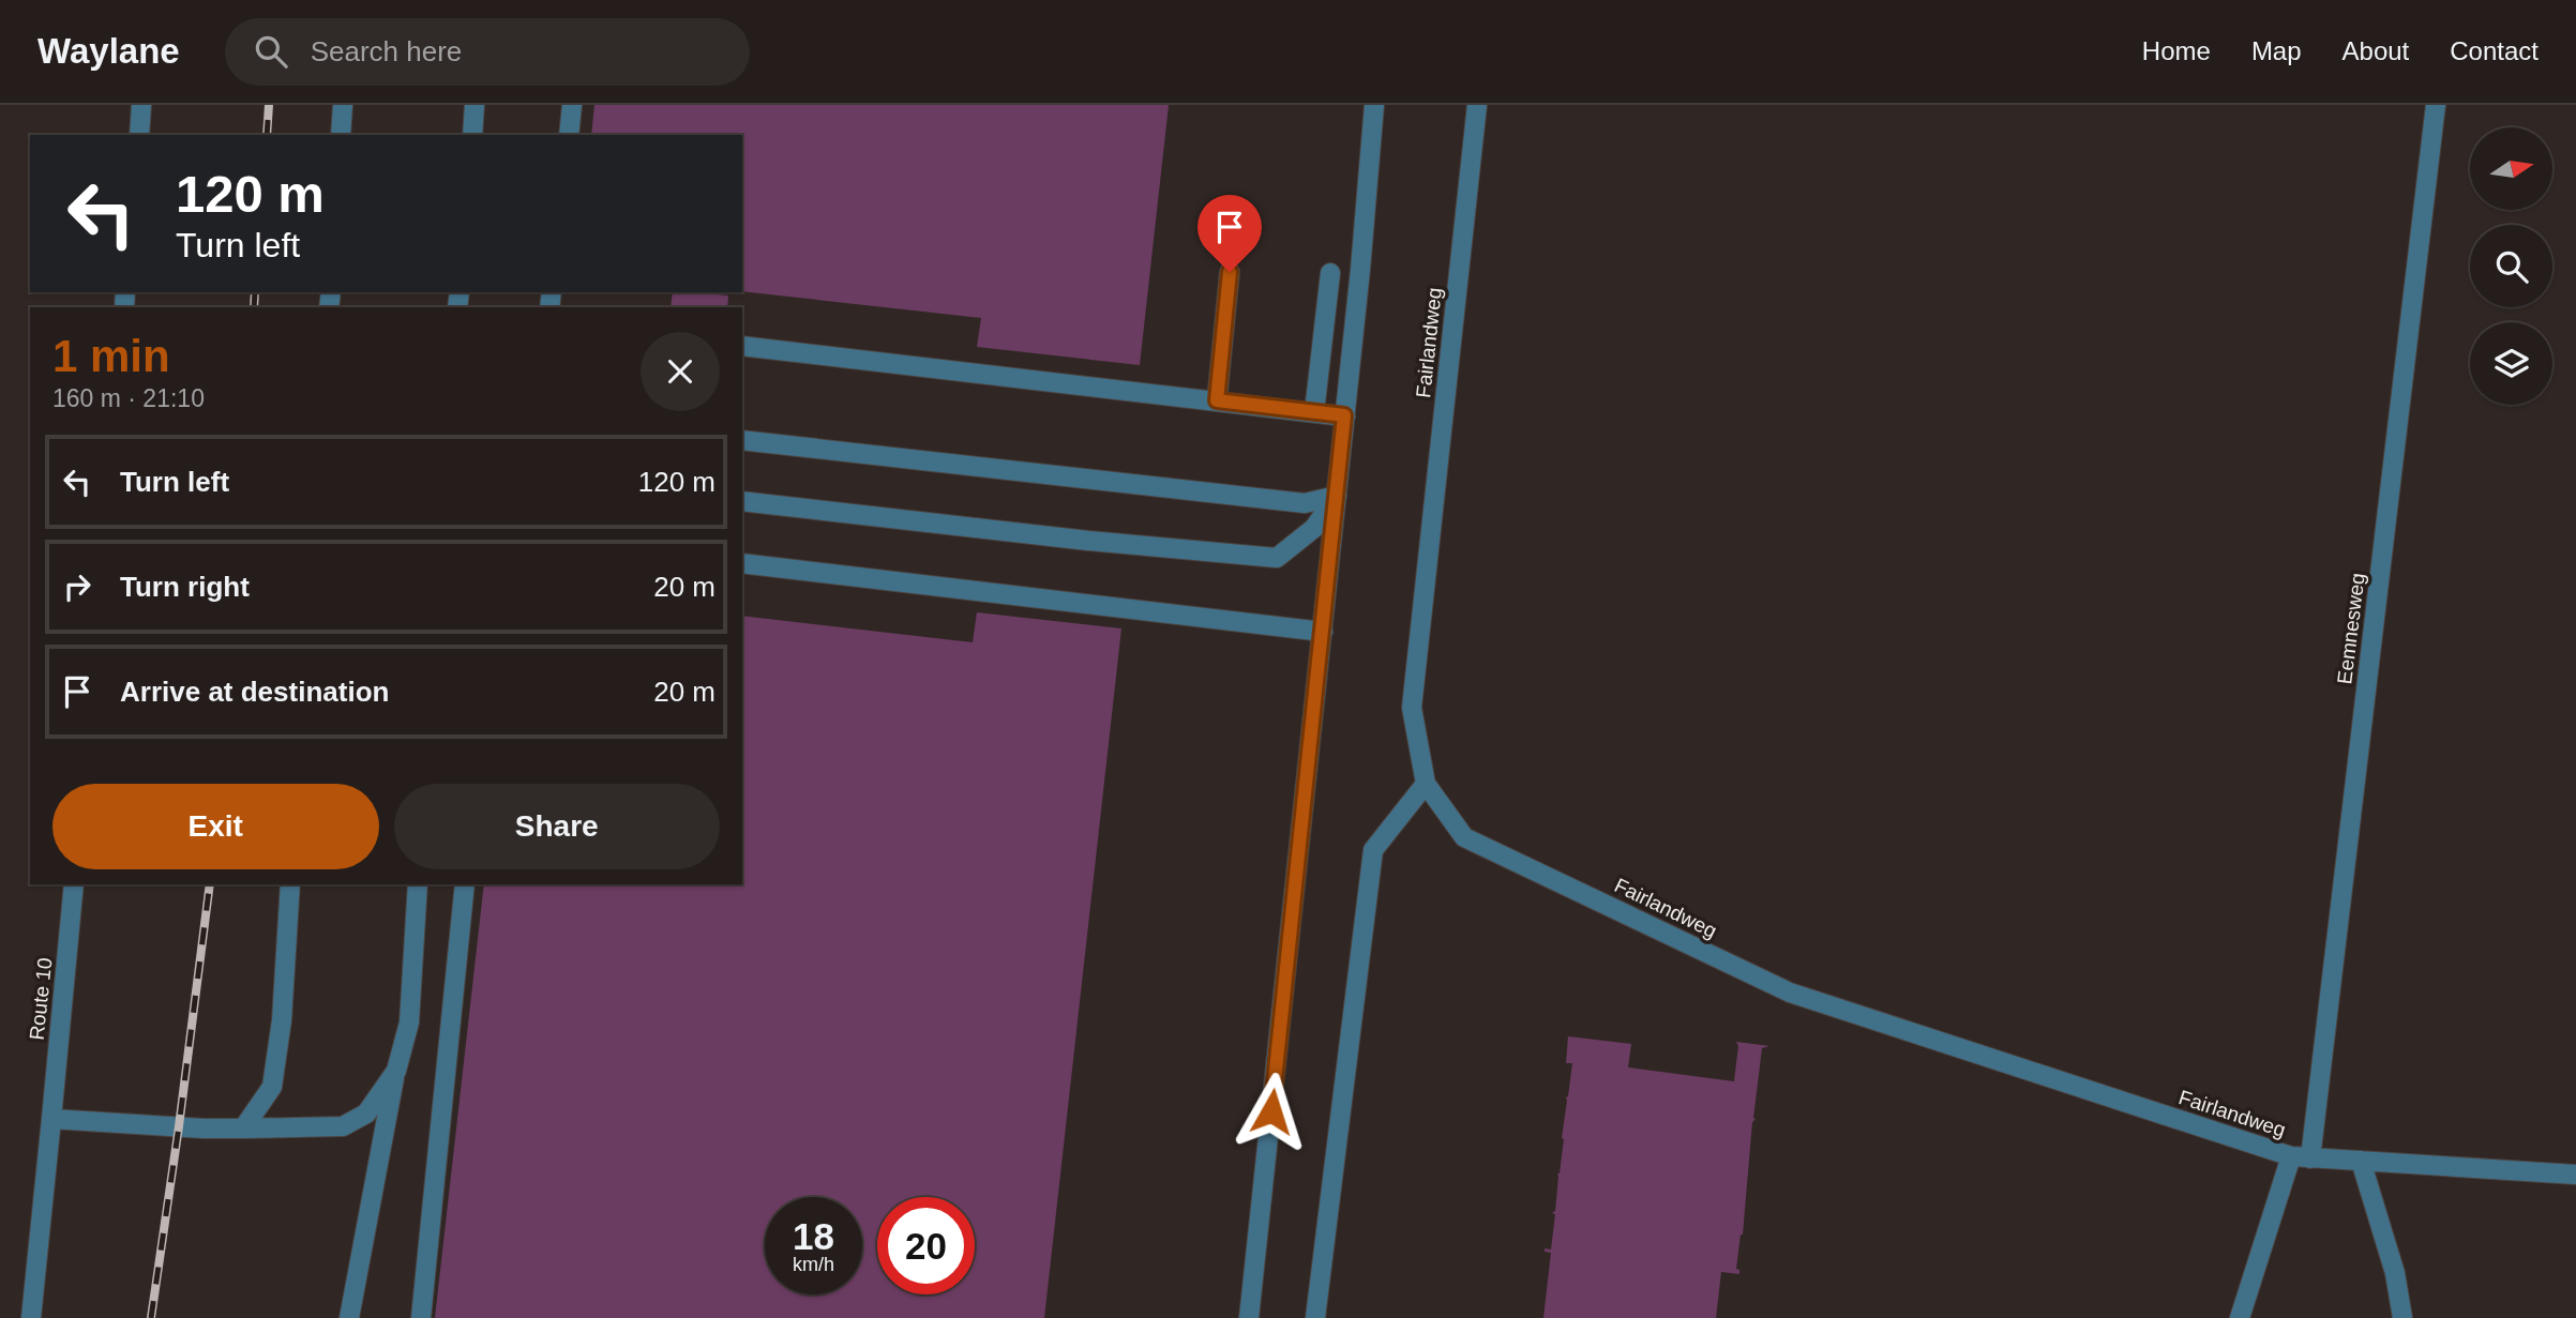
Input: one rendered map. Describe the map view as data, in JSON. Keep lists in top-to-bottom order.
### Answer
{
  "streets": {
    "lane": ["Fairlandweg", "Eemnesweg", "Route 10"]
  },
  "crossings": [
    ["Fairlandweg", "Eemnesweg"]
  ],
  "north": "right",
  "page": {
    "header": "Waylane",
    "search": "Search here",
    "nav": [
      "Home",
      "Map",
      "About",
      "Contact"
    ],
    "turn": ["120 m", "Turn left"],
    "heading": ["1 min", "160 m · 21:10"],
    "list": [
      {
        "name": "Turn left",
        "value": "120 m"
      },
      {
        "name": "Turn right",
        "value": "20 m"
      },
      {
        "name": "Arrive at destination",
        "value": "20 m"
      }
    ],
    "buttons": ["Exit", "Share"],
    "speed": "18 km/h",
    "limit": "20"
  }
}
